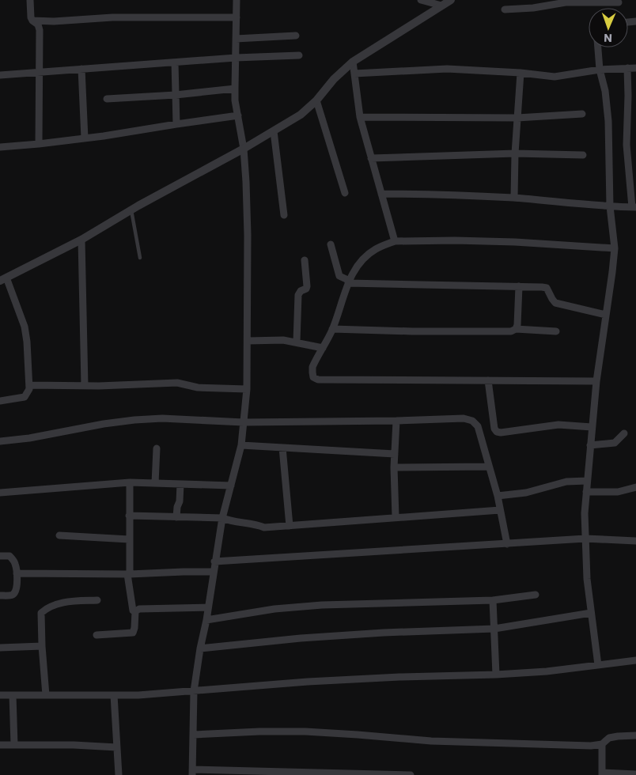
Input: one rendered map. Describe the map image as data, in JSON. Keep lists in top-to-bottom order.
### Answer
{
  "north": "bottom"
}
